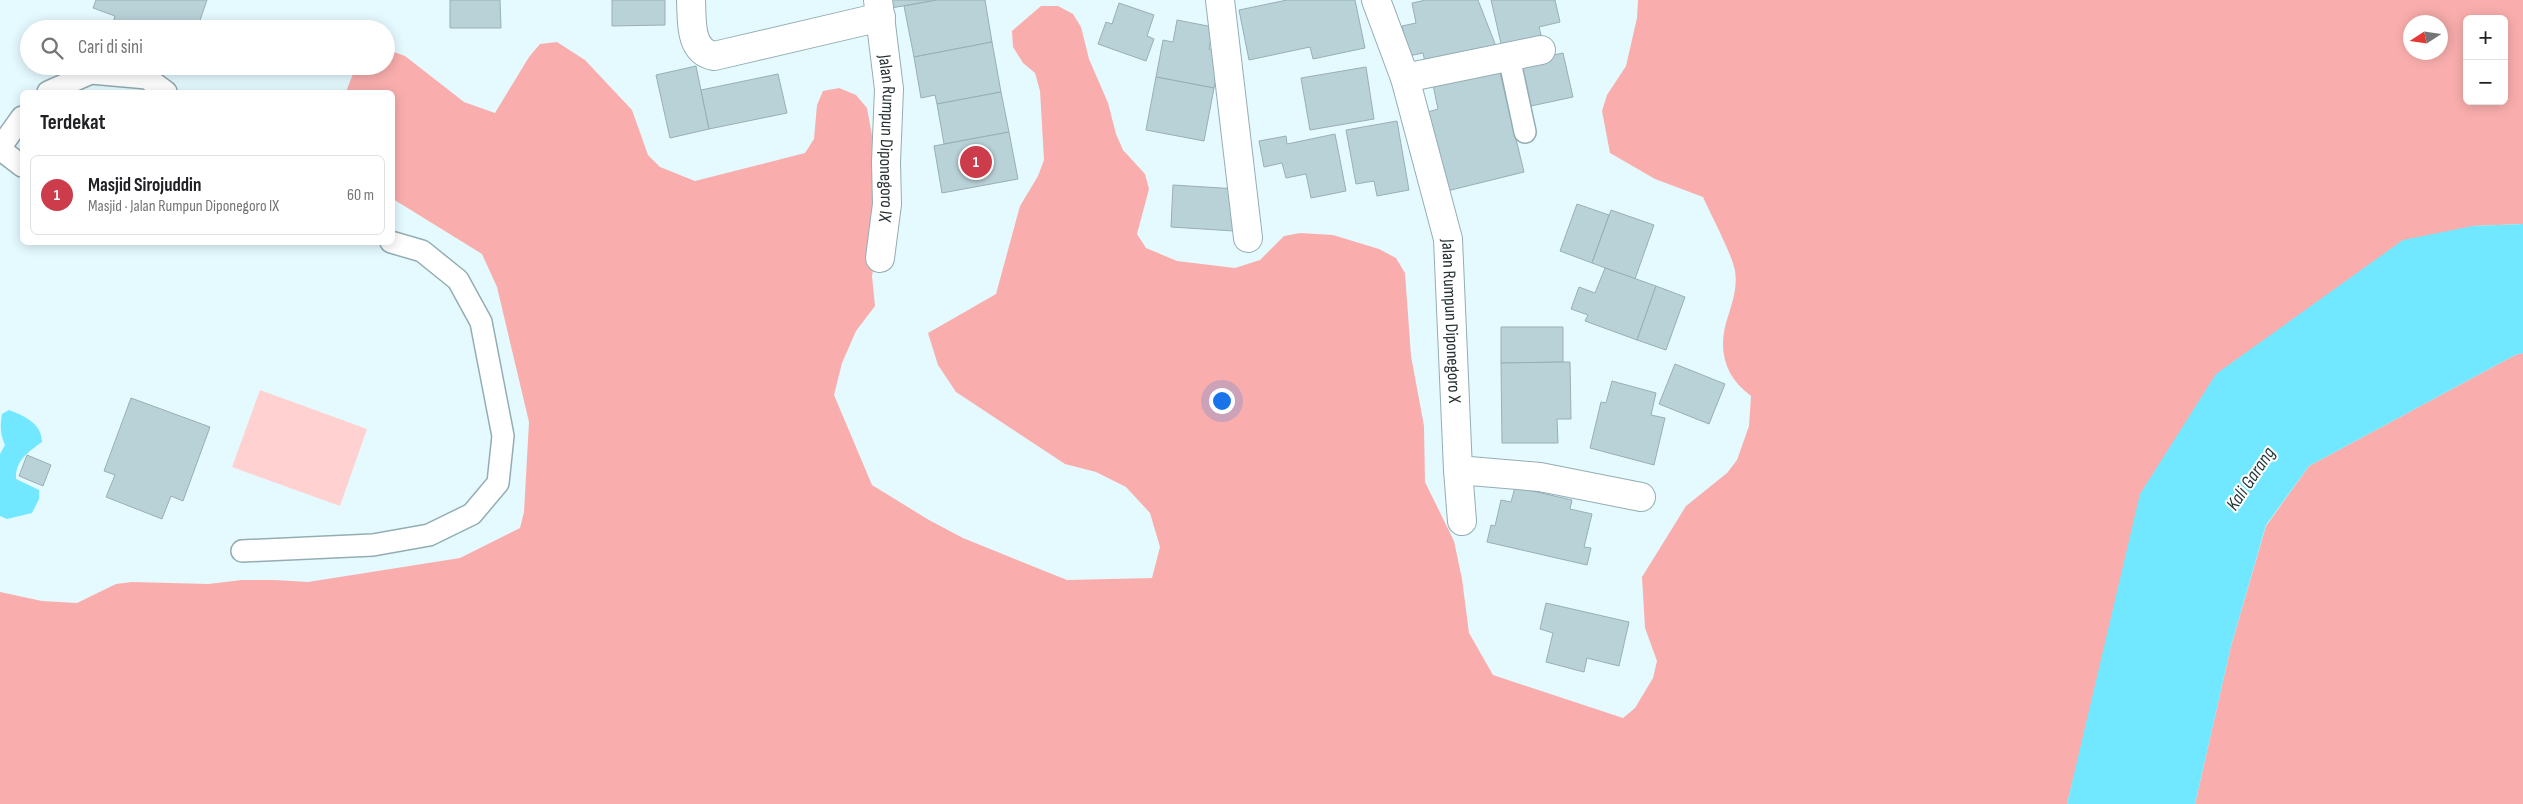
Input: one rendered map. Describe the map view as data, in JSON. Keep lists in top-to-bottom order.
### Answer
{
  "streets": {
    "street": ["Jalan Rumpun Diponegoro IX", "Jalan Rumpun Diponegoro X"]
  },
  "water": ["Kali Garang"],
  "north": "left",
  "page": {
    "map_buttons": ["+", "−"],
    "search": "Cari di sini",
    "heading": "Terdekat",
    "pins": "1",
    "list": [
      {
        "mark": "1",
        "name": "Masjid Sirojuddin",
        "note": "Masjid · Jalan Rumpun Diponegoro IX",
        "value": "60 m"
      }
    ]
  }
}
